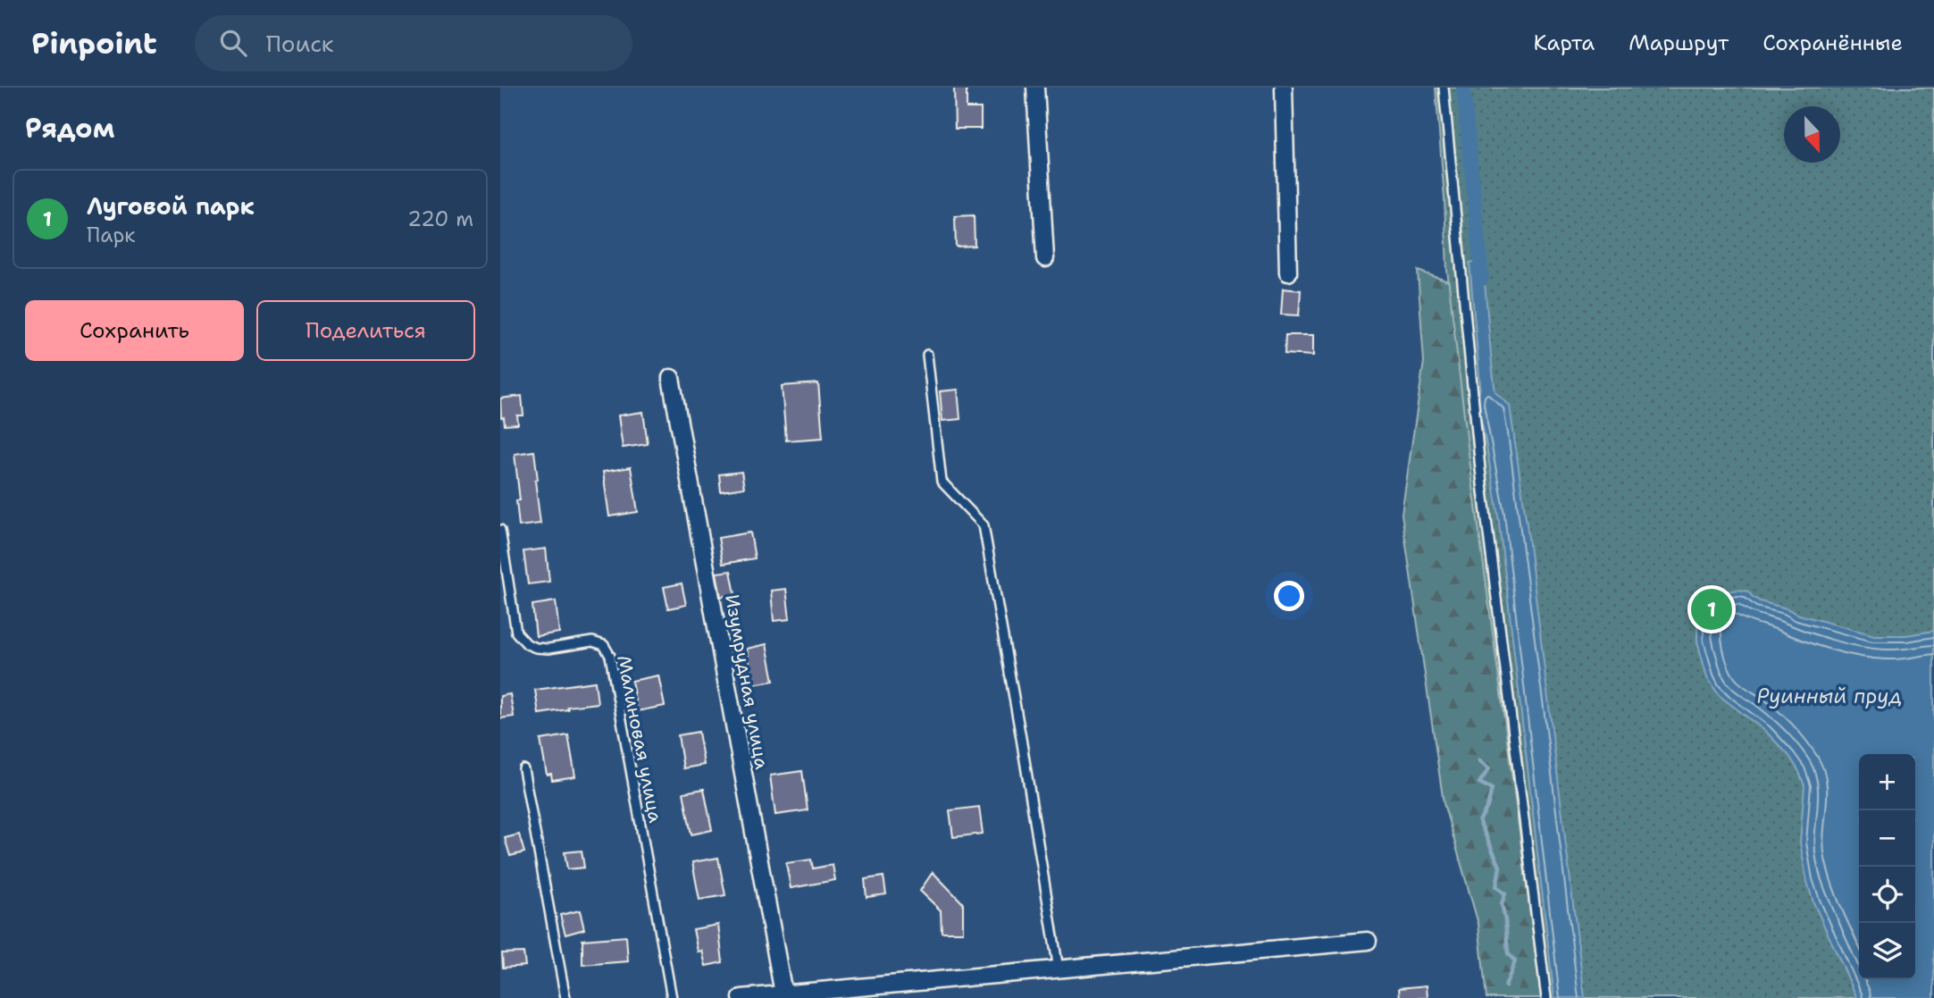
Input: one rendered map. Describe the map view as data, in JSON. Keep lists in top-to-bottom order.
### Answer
{
  "streets": {
    "street": ["Изумрудная улица"],
    "lane": ["Малиновая улица"]
  },
  "water": ["Руинный пруд"],
  "north": "bottom",
  "page": {
    "header": "Pinpoint",
    "search": "Поиск",
    "nav": ["Карта", "Маршрут", "Сохранённые"],
    "heading": "Рядом",
    "list": [
      {
        "mark": "1",
        "name": "Луговой парк",
        "note": "Парк",
        "value": "220 m"
      }
    ],
    "buttons": ["Сохранить", "Поделиться"],
    "pins": "1",
    "map_buttons": ["+", "−"]
  }
}
